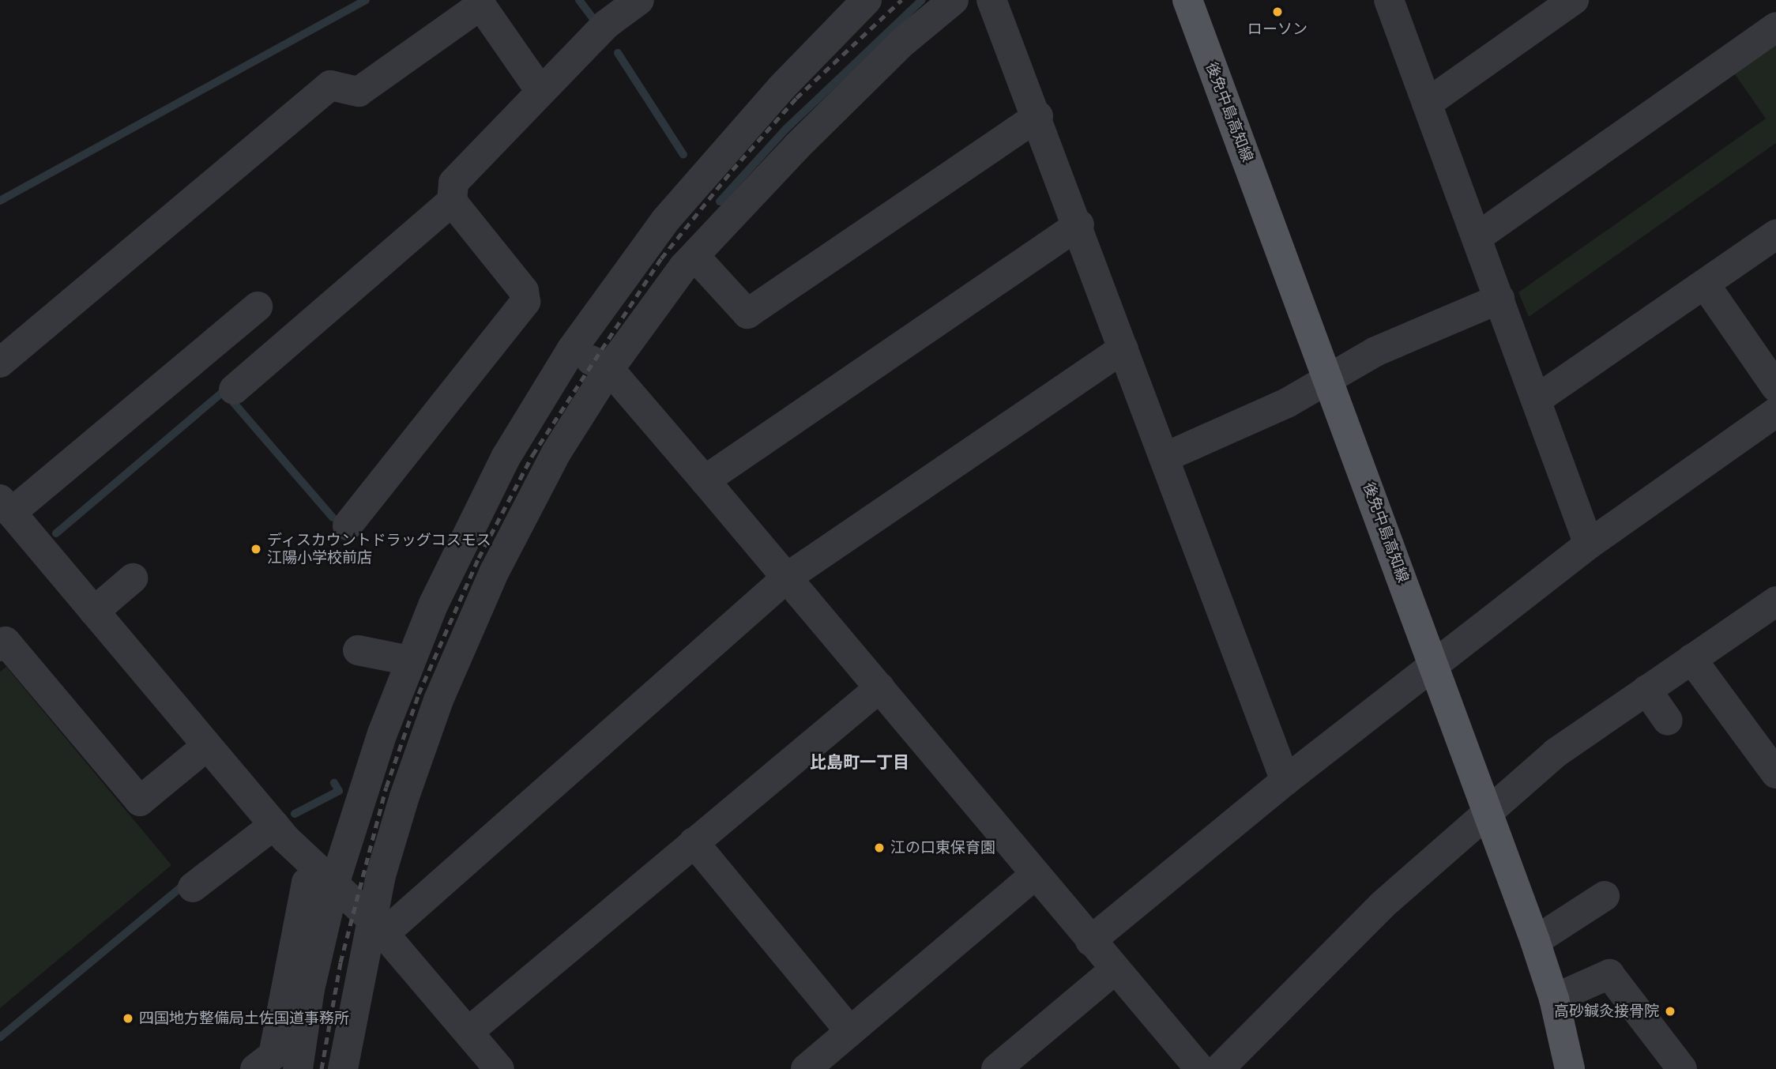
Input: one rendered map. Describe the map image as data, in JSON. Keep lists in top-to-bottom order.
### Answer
{
  "streets": {
    "main road": ["後免中島高知線"]
  },
  "districts": ["比島町一丁目"],
  "places": [
    "ローソン",
    "ディスカウントドラッグコスモス 江陽小学校前店",
    "江の口東保育園",
    "高砂鍼灸接骨院",
    "四国地方整備局土佐国道事務所"
  ]
}
